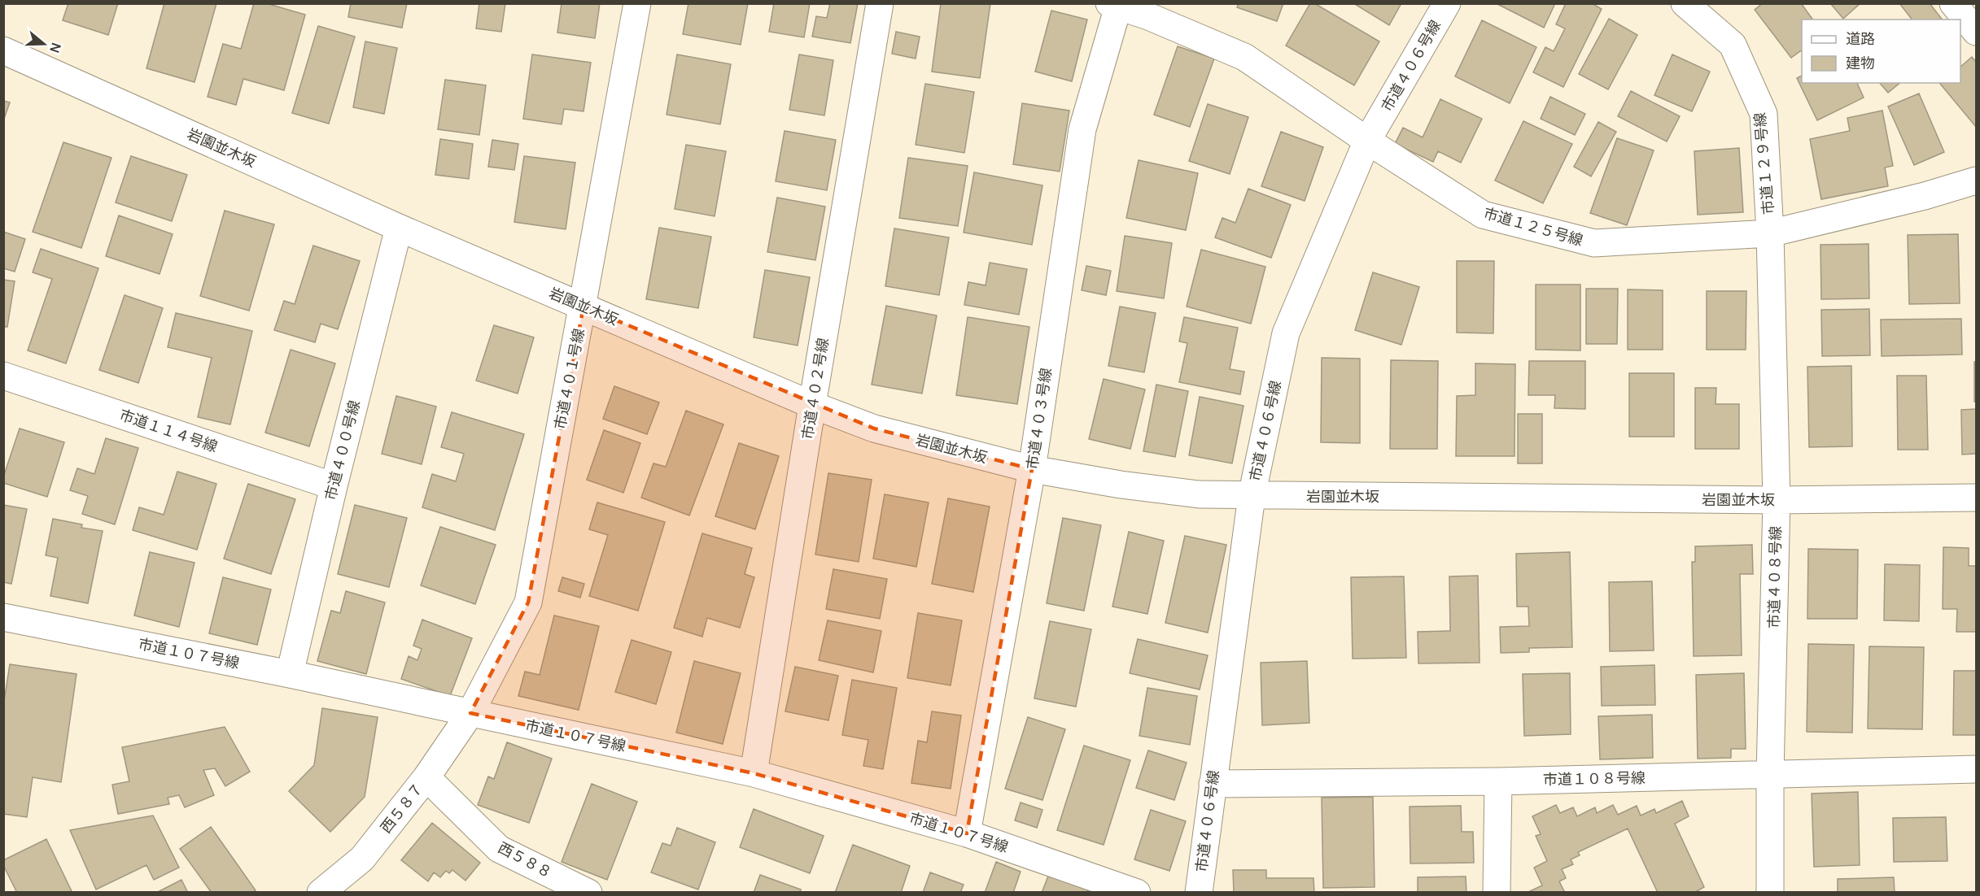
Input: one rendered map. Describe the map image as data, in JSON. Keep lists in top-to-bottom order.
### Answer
{
  "streets": {
    "street": [
      "市道４０６号線",
      "岩園並木坂",
      "市道１２９号線",
      "市道１２５号線",
      "市道４０１号線",
      "市道４０２号線",
      "市道４０３号線",
      "市道１１４号線",
      "市道４００号線",
      "市道４０８号線",
      "市道１０７号線",
      "市道１０８号線",
      "西５８７",
      "西５８８"
    ]
  },
  "crossings": [
    ["市道４０６号線", "岩園並木坂"],
    ["市道４０６号線", "市道１２５号線"],
    ["市道４０６号線", "市道１０８号線"],
    ["岩園並木坂", "市道４０１号線"],
    ["岩園並木坂", "市道４０２号線"],
    ["岩園並木坂", "市道４０３号線"],
    ["岩園並木坂", "市道４００号線"],
    ["岩園並木坂", "市道４０８号線"],
    ["市道１２９号線", "市道１２５号線"],
    ["市道１２９号線", "市道４０８号線"],
    ["市道１２５号線", "市道４０３号線"],
    ["市道１２５号線", "市道４０８号線"],
    ["市道４０１号線", "市道１０７号線"],
    ["市道４０１号線", "西５８７"],
    ["市道４０２号線", "市道１０７号線"],
    ["市道４０３号線", "市道１０７号線"],
    ["市道１１４号線", "市道４００号線"],
    ["市道４００号線", "市道１０７号線"],
    ["市道４０８号線", "市道１０８号線"],
    ["市道１０７号線", "西５８７"],
    ["西５８７", "西５８８"]
  ],
  "legend": ["道路", "建物"],
  "north": "right"
}
